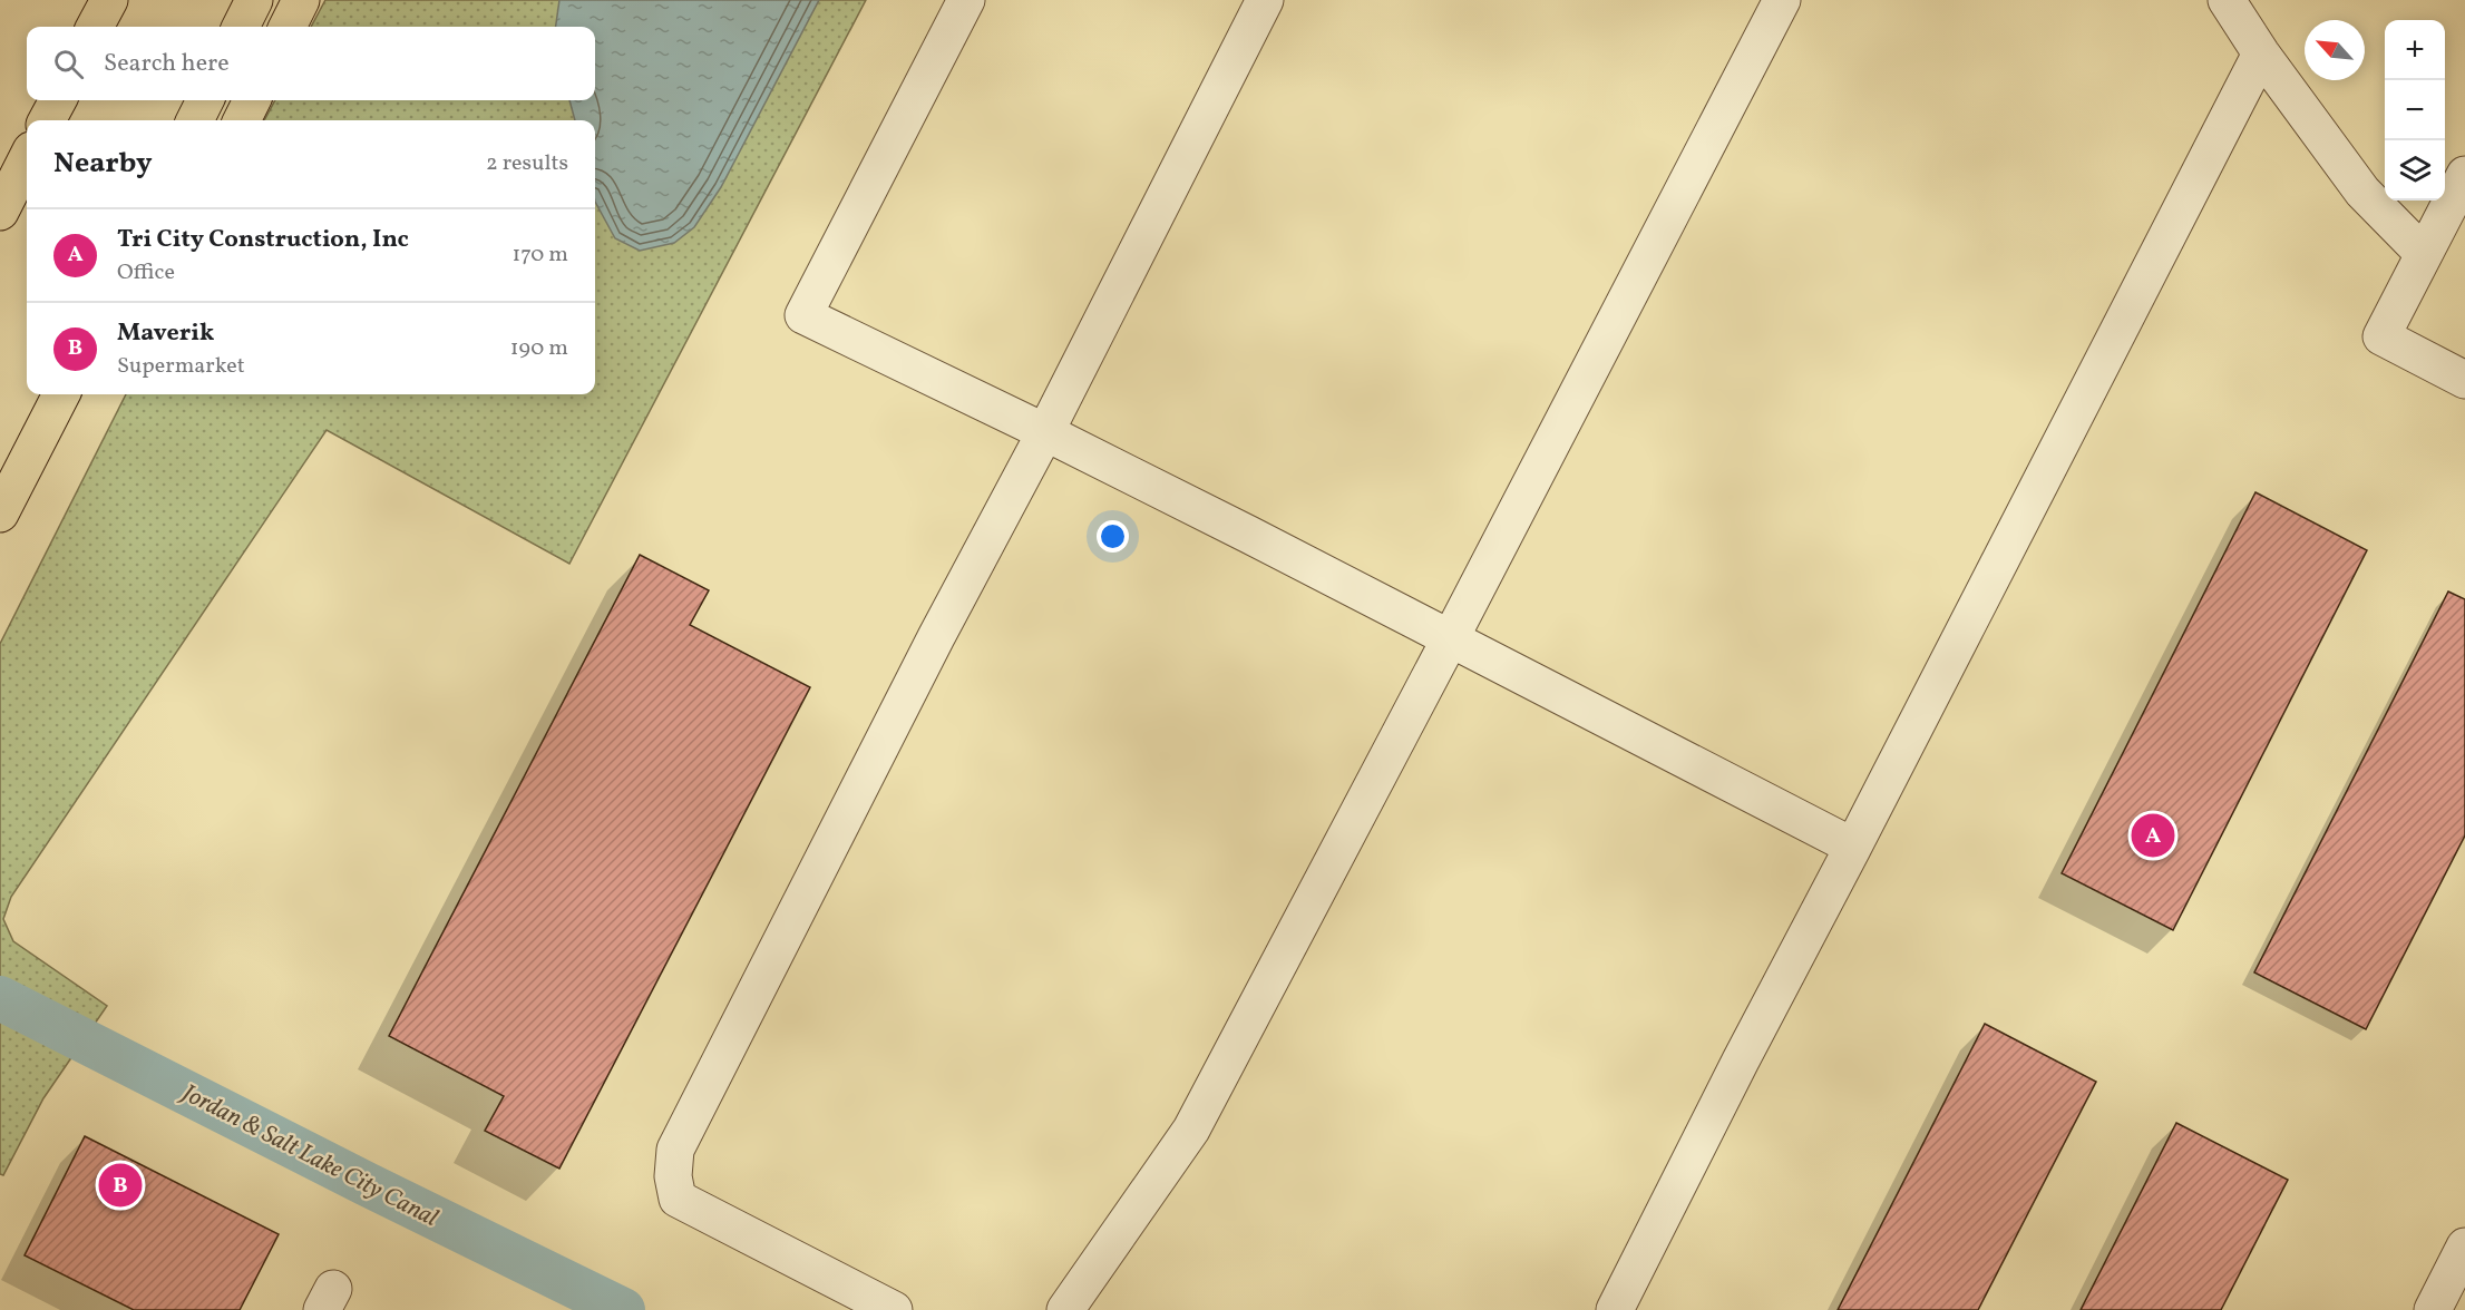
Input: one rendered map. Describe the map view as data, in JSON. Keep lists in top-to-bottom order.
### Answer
{
  "water": ["Jordan & Salt Lake City Canal"],
  "north": "top left",
  "page": {
    "map_buttons": ["+", "−"],
    "search": "Search here",
    "heading": ["Nearby", "2 results"],
    "list": [
      {
        "mark": "A",
        "name": "Tri City Construction, Inc",
        "note": "Office",
        "value": "170 m"
      },
      {
        "mark": "B",
        "name": "Maverik",
        "note": "Supermarket",
        "value": "190 m"
      }
    ],
    "pins": ["A", "B"]
  }
}
